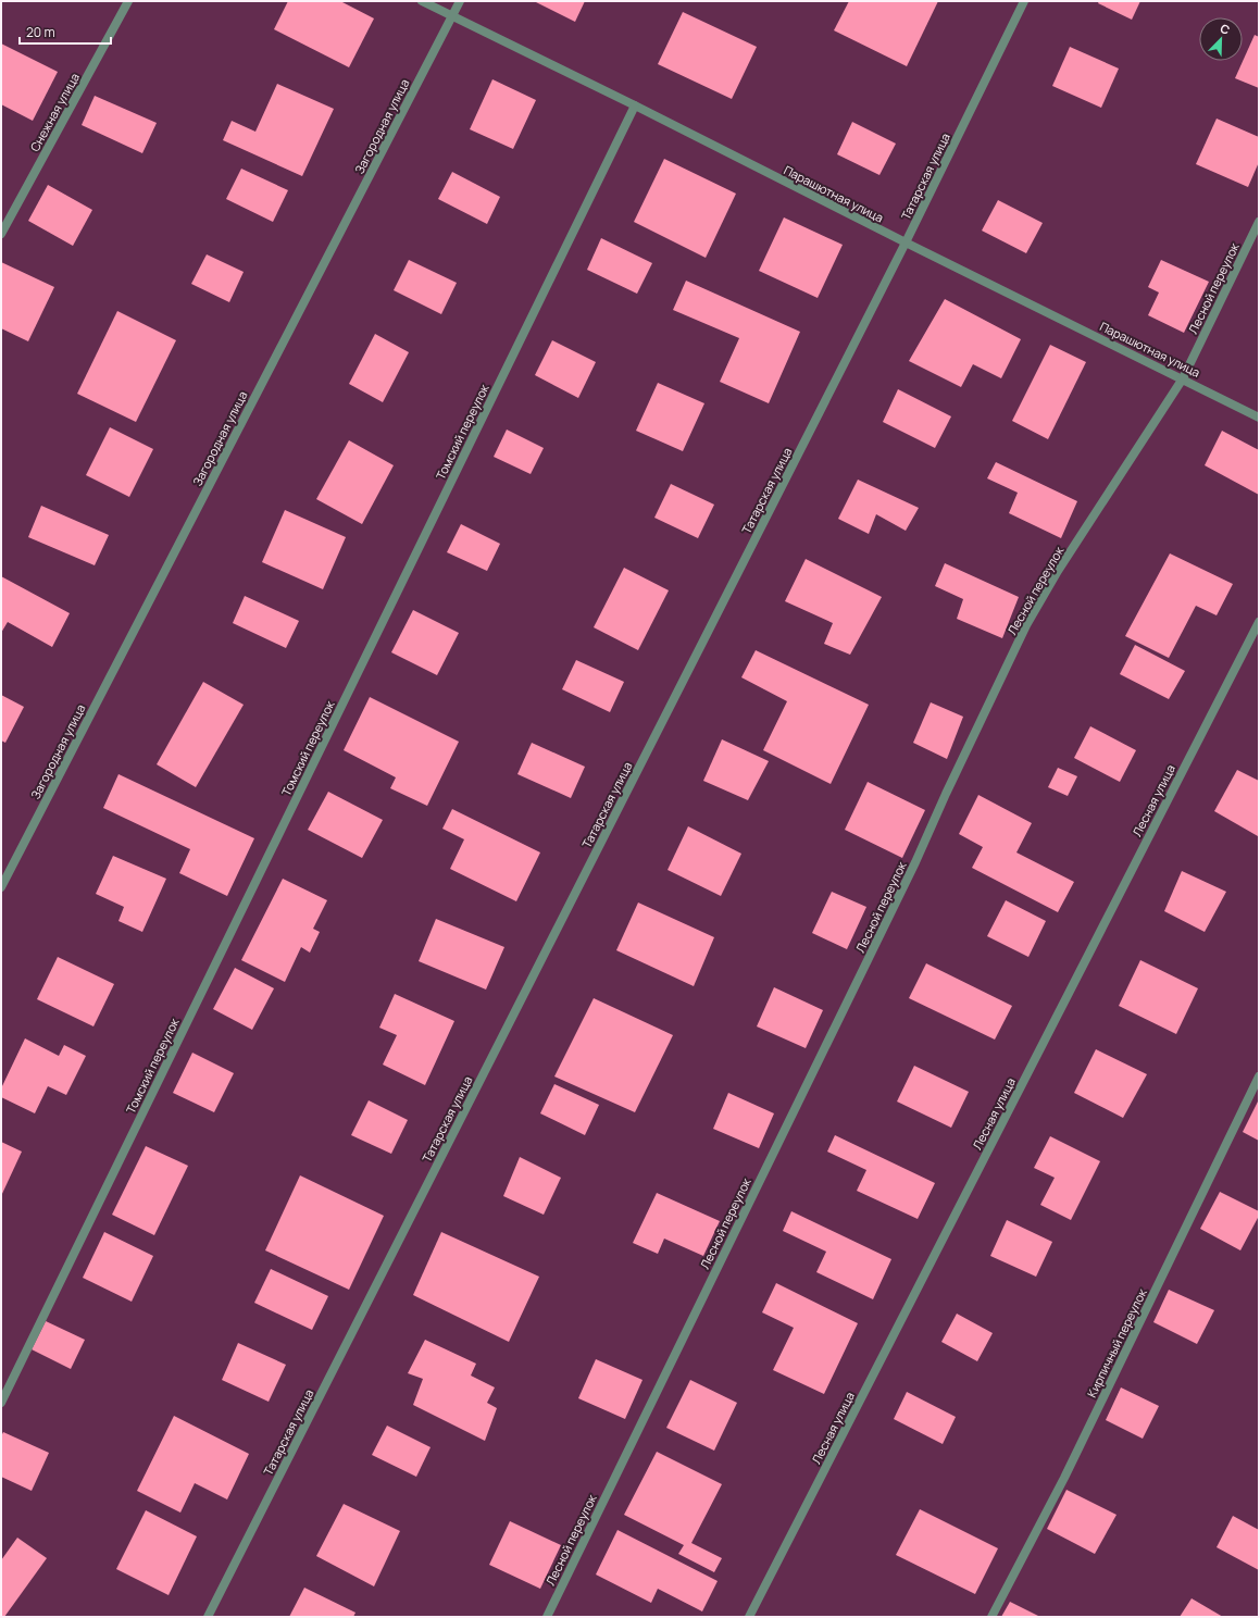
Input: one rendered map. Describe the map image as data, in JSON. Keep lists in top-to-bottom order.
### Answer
{
  "streets": {
    "street": [
      "Снежная улица",
      "Загородная улица",
      "Татарская улица",
      "Парашютная улица",
      "Лесной переулок",
      "Томский переулок",
      "Лесная улица",
      "Кирпичный переулок"
    ]
  },
  "crossings": [
    ["Загородная улица", "Парашютная улица"],
    ["Татарская улица", "Парашютная улица"],
    ["Парашютная улица", "Лесной переулок"],
    ["Парашютная улица", "Томский переулок"]
  ],
  "scale_bar": "20 m",
  "north": "top right"
}
